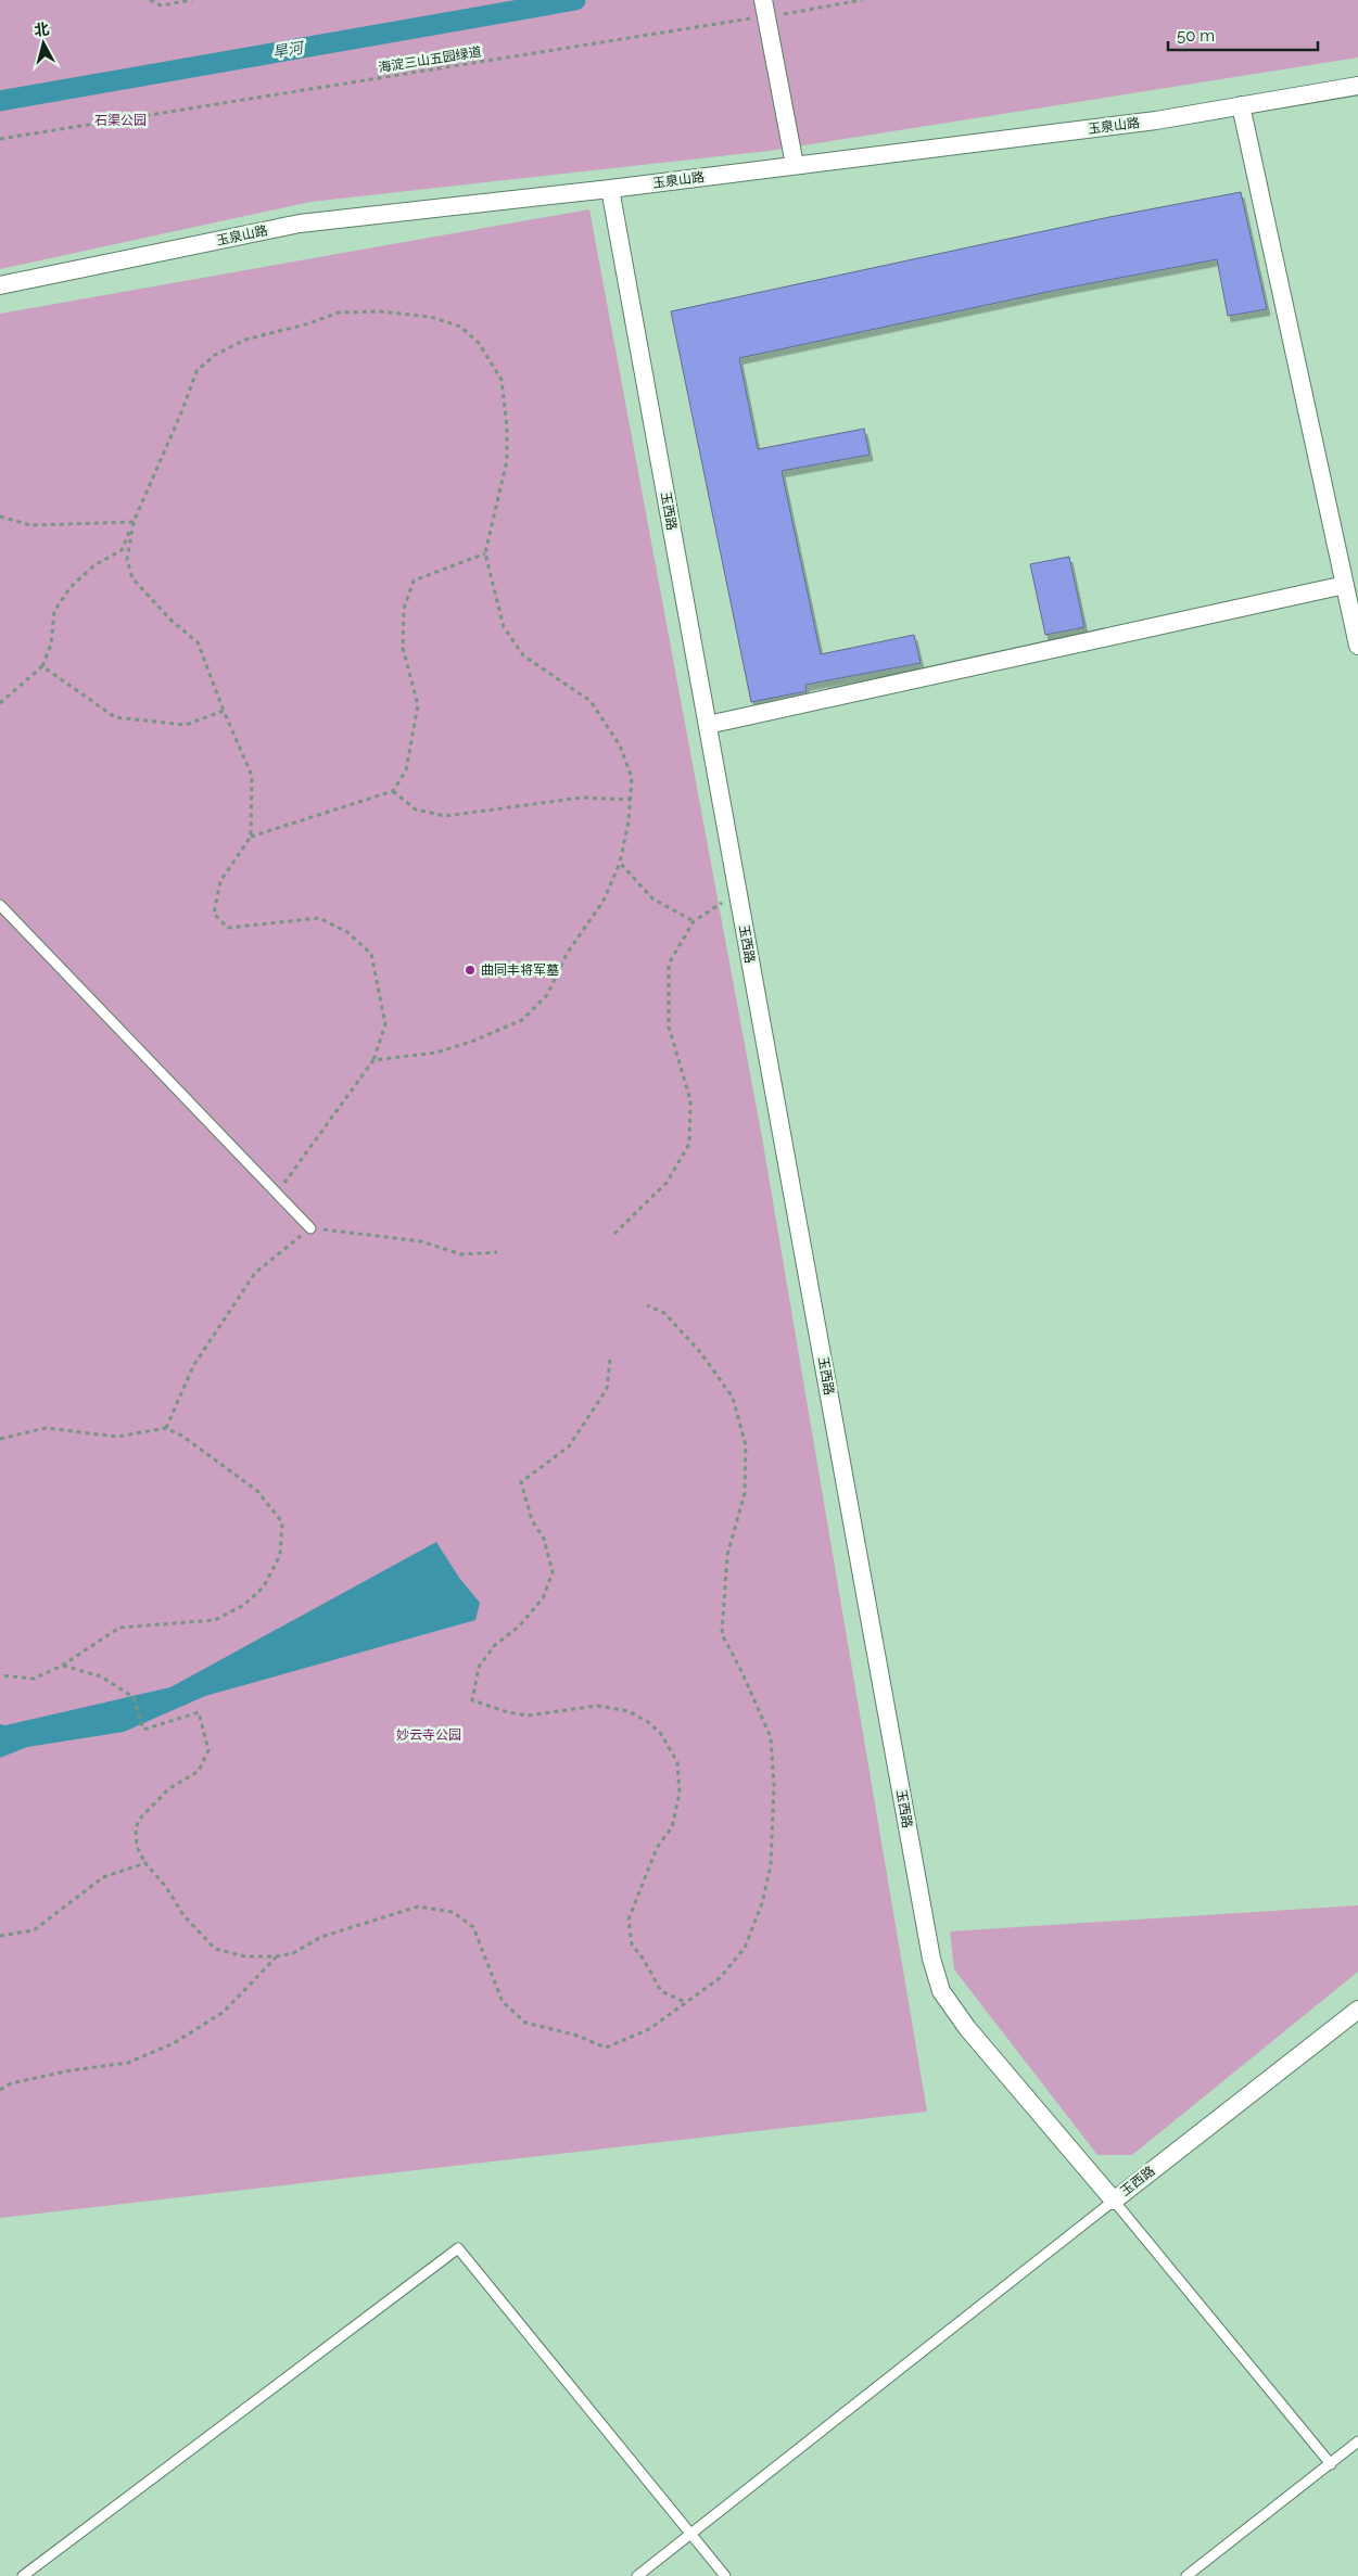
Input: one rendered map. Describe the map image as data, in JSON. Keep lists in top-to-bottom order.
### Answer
{
  "streets": {
    "street": ["玉泉山路", "玉西路"],
    "path": ["海淀三山五园绿道"]
  },
  "crossings": [
    ["玉泉山路", "玉西路"]
  ],
  "water": ["旱河"],
  "parks": ["石渠公园", "妙云寺公园"],
  "places": ["曲同丰将军墓"],
  "scale_bar": "50 m",
  "north": "top"
}
